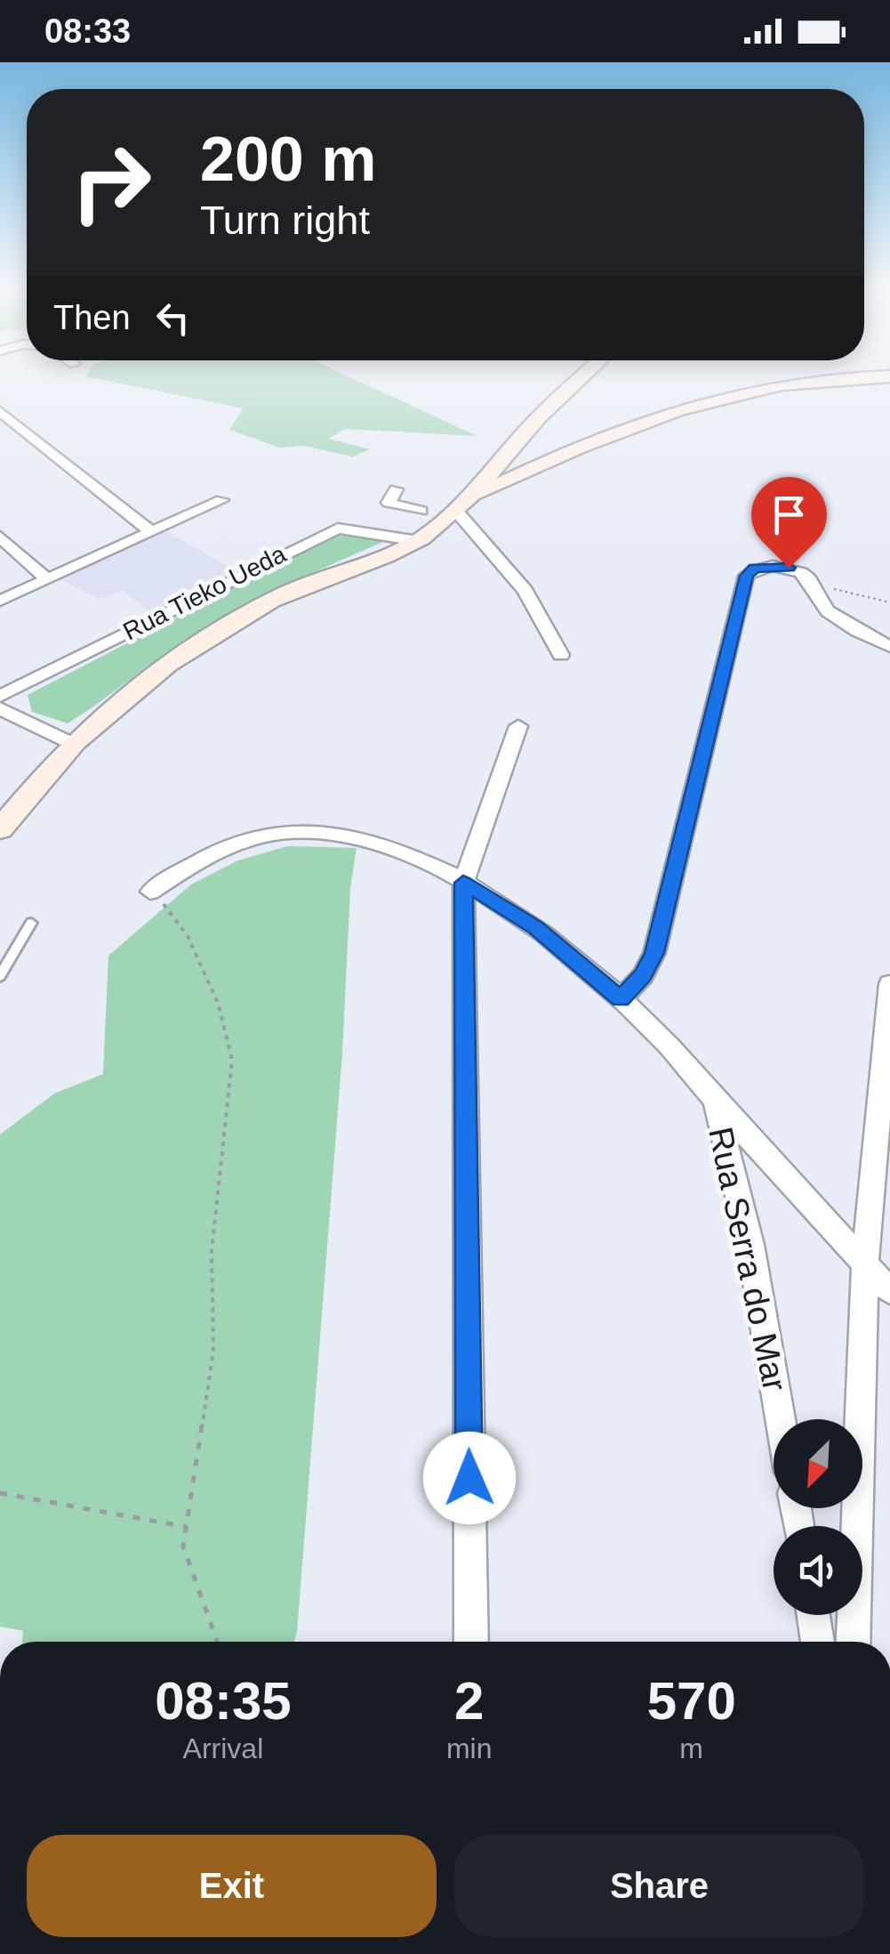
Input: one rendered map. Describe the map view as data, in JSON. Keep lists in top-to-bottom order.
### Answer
{
  "streets": {
    "street": ["Rua Tieko Ueda", "Rua Serra do Mar"]
  },
  "north": "bottom left",
  "page": {
    "status": "08:33",
    "turn": ["200 m", "Turn right"],
    "then": "Then",
    "eta": [
      "08:35",
      "Arrival",
      "2",
      "min",
      "570",
      "m"
    ],
    "buttons": ["Exit", "Share"]
  }
}
